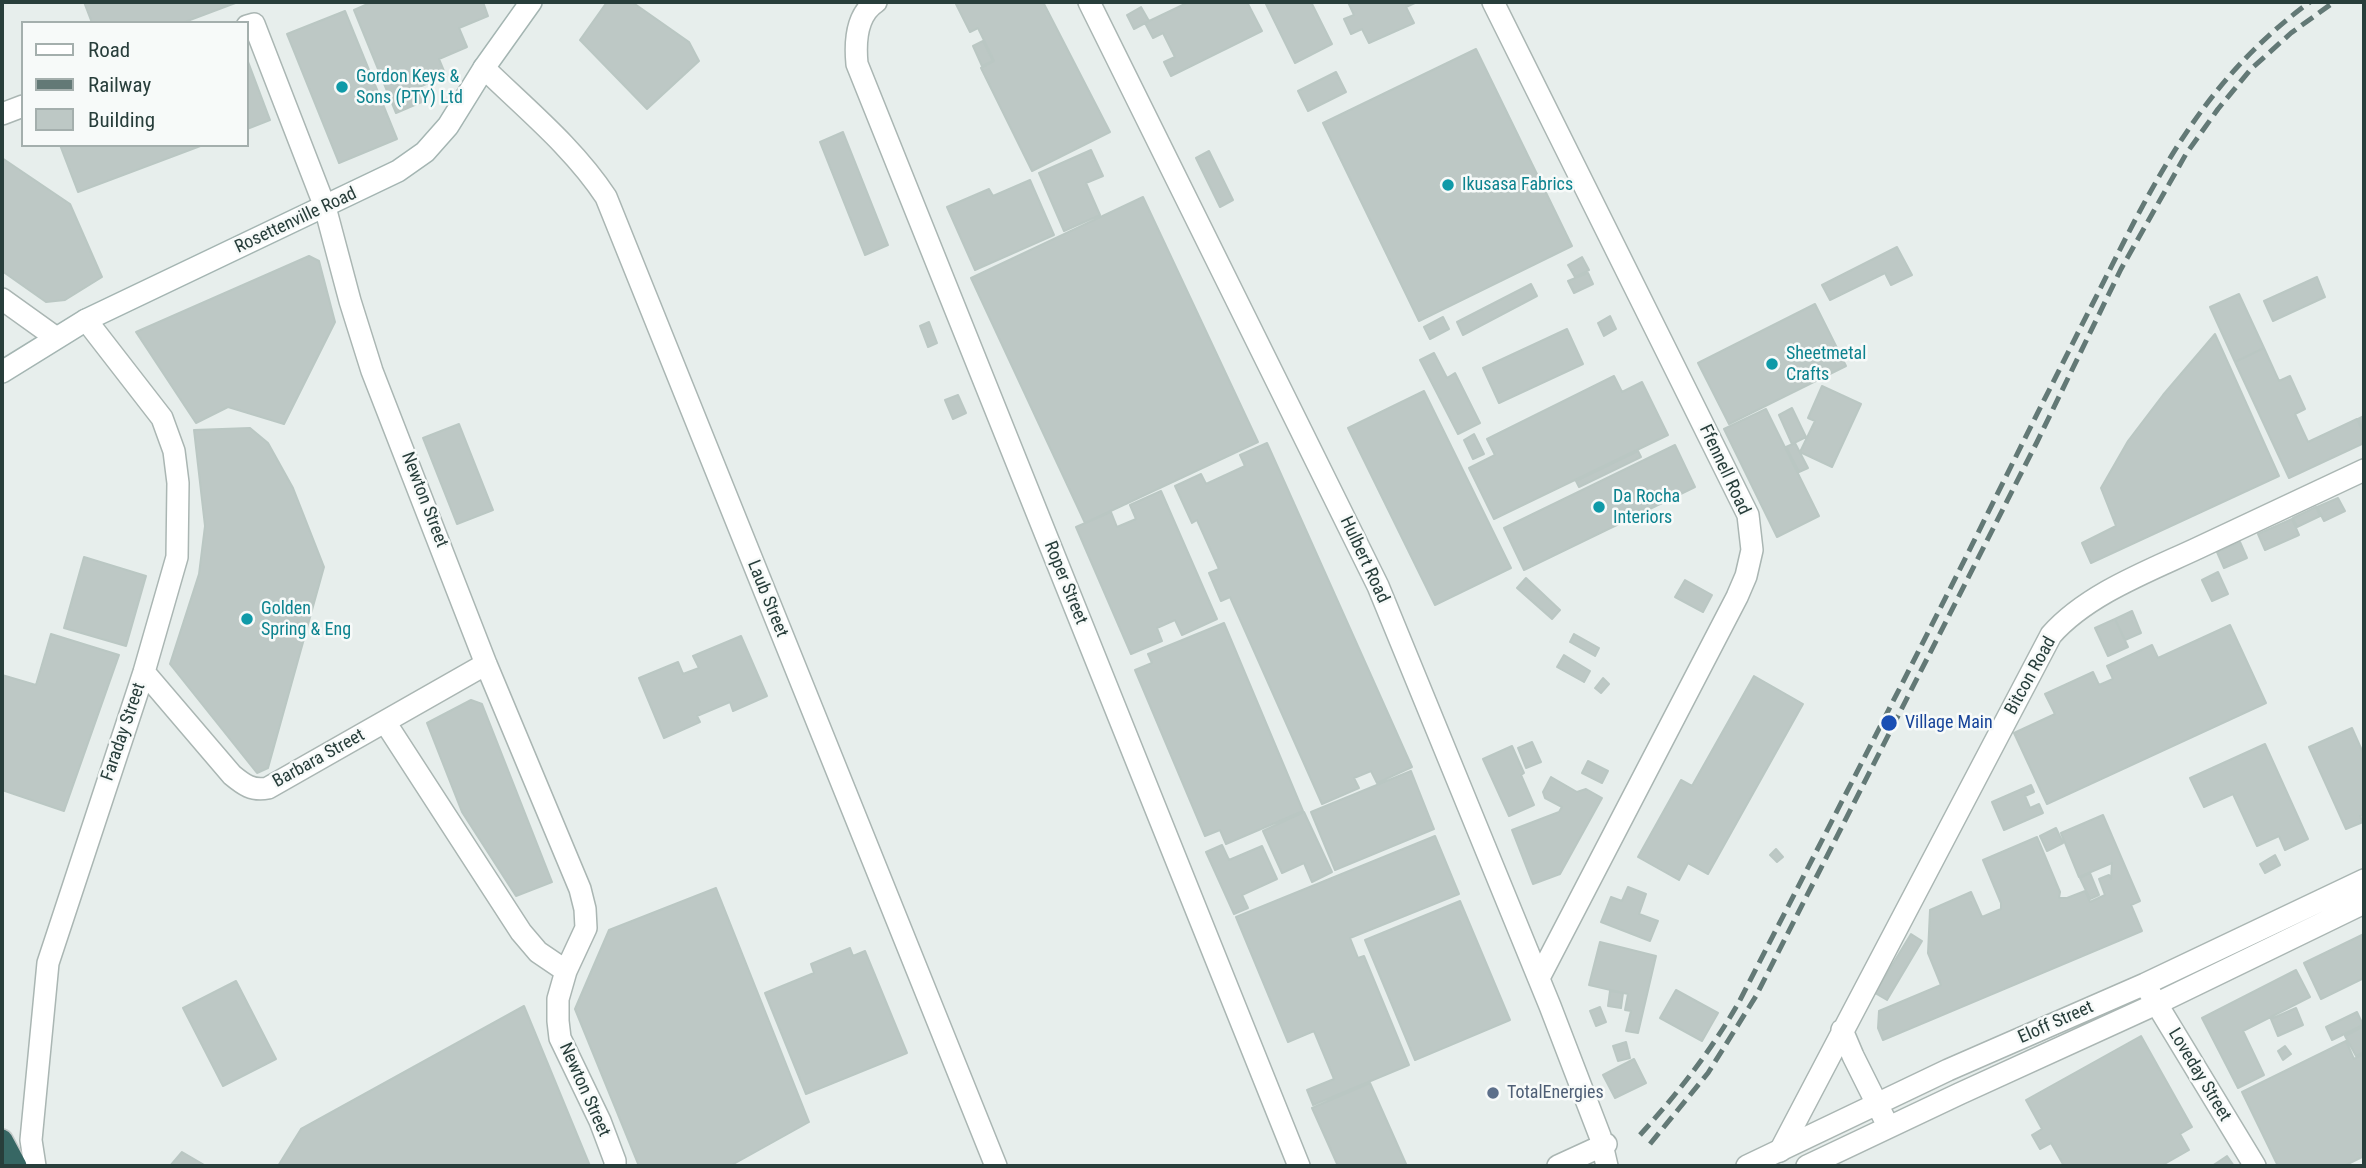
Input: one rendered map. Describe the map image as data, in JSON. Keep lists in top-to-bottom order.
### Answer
{
  "streets": {
    "street": [
      "Rosettenville Road",
      "Ffennell Road",
      "Newton Street",
      "Hulbert Road",
      "Roper Street",
      "Laub Street",
      "Bitcon Road",
      "Faraday Street",
      "Barbara Street",
      "Eloff Street",
      "Loveday Street"
    ]
  },
  "crossings": [
    ["Rosettenville Road", "Newton Street"],
    ["Rosettenville Road", "Laub Street"],
    ["Rosettenville Road", "Faraday Street"],
    ["Ffennell Road", "Hulbert Road"],
    ["Newton Street", "Barbara Street"],
    ["Bitcon Road", "Eloff Street"],
    ["Faraday Street", "Barbara Street"],
    ["Eloff Street", "Loveday Street"]
  ],
  "places": [
    "Gordon Keys & Sons (PTY) Ltd",
    "Ikusasa Fabrics",
    "Sheetmetal Crafts",
    "Da Rocha Interiors",
    "Golden Spring & Eng",
    "Village Main",
    "TotalEnergies"
  ],
  "legend": ["Road", "Railway", "Building"]
}
